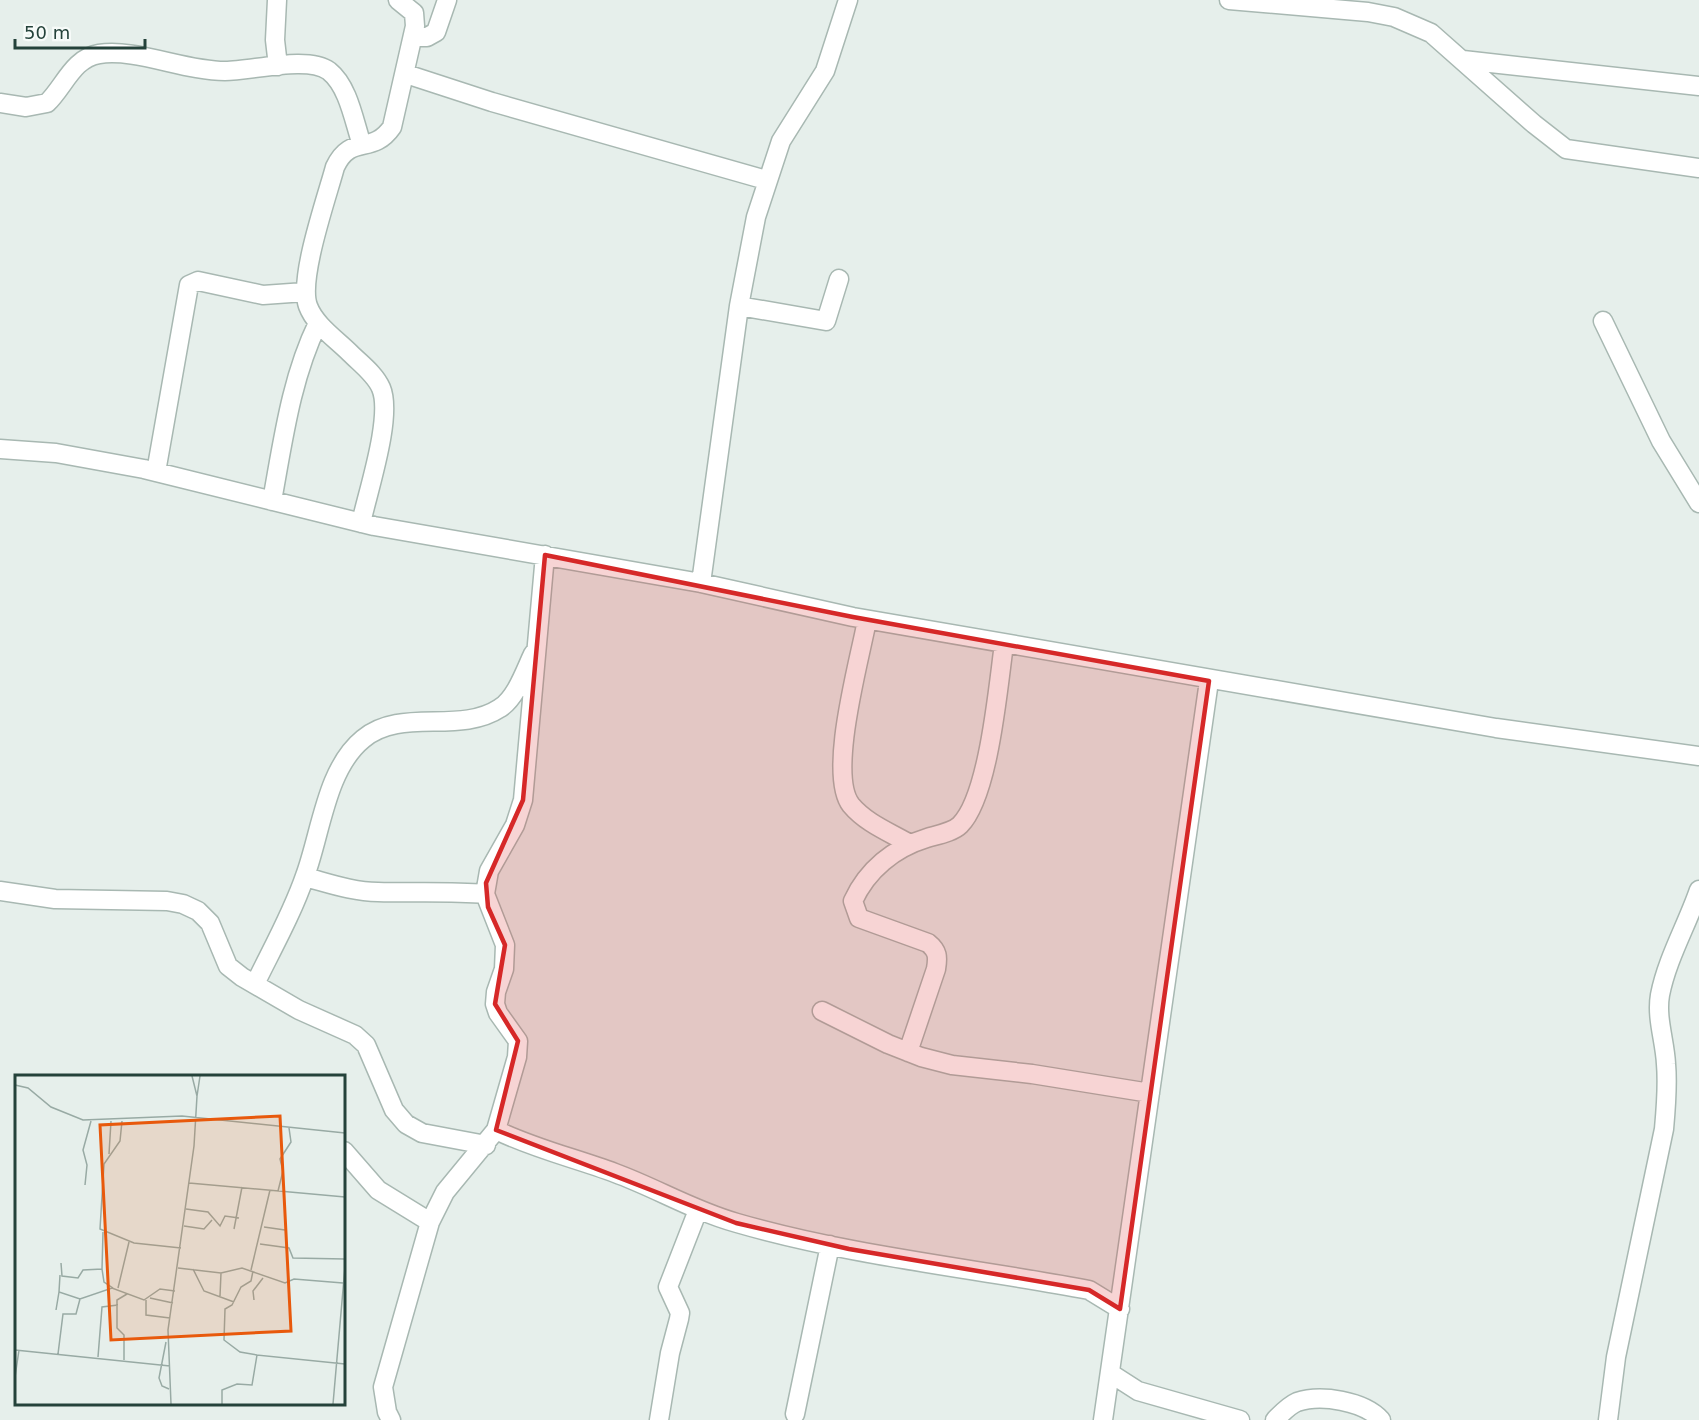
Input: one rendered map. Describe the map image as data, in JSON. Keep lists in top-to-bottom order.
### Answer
{
  "scale_bar": "50 m"
}
